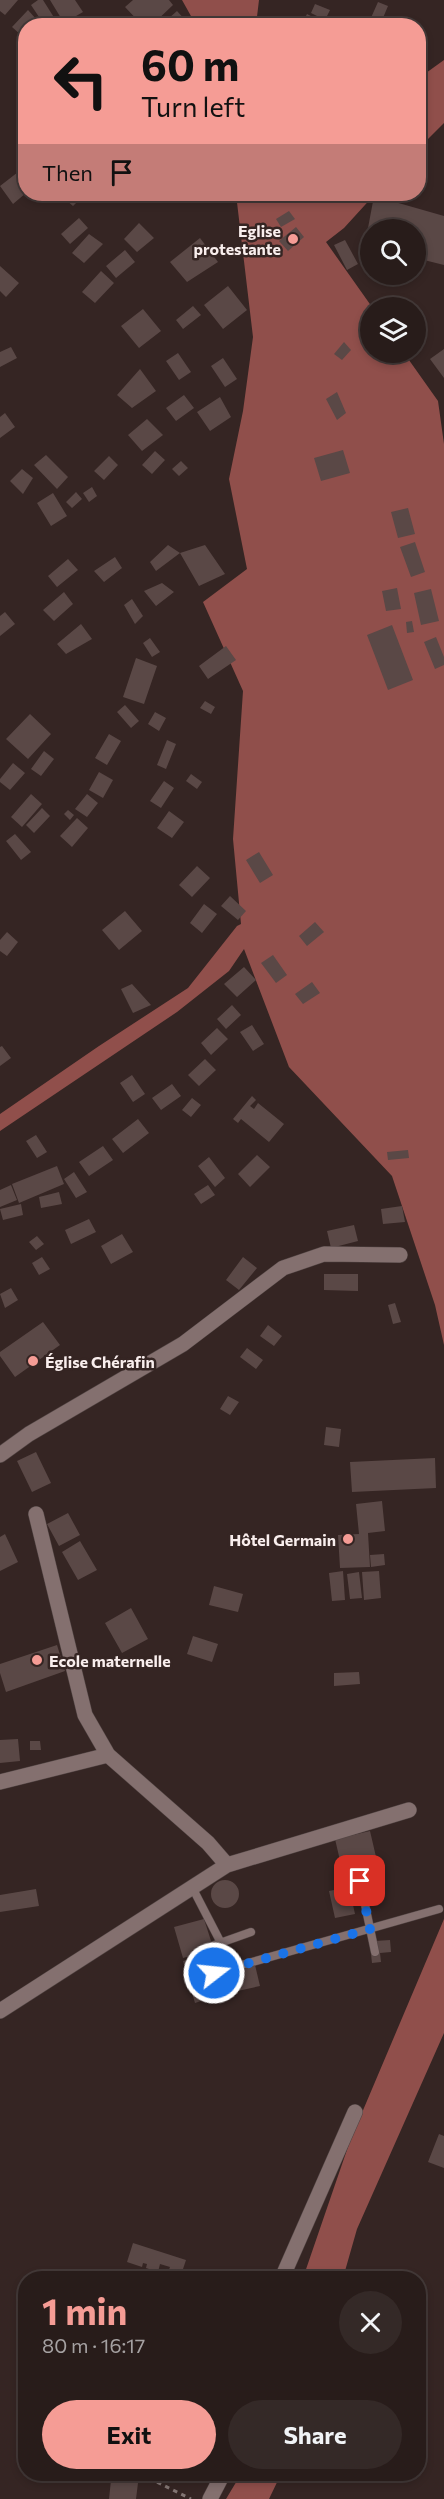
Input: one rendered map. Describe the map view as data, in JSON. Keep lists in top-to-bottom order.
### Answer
{
  "places": [
    "Eglise protestante",
    "Église Chérafin",
    "Hôtel Germain",
    "Ecole maternelle"
  ],
  "page": {
    "turn": ["60 m", "Turn left"],
    "then": "Then",
    "heading": ["1 min", "80 m · 16:17"],
    "buttons": ["Exit", "Share"]
  }
}
